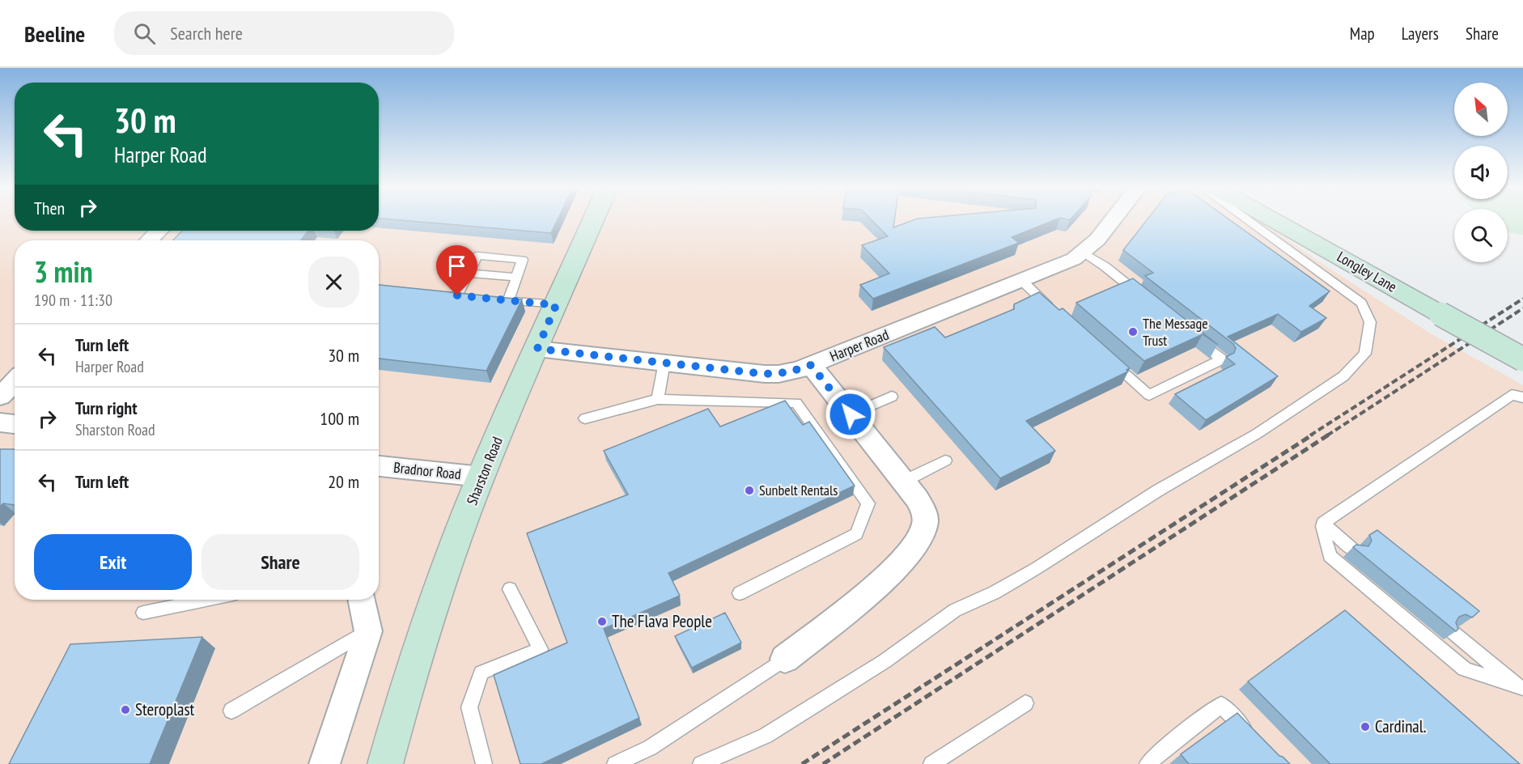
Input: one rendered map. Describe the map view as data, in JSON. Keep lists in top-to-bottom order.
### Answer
{
  "streets": {
    "main road": ["Longley Lane", "Sharston Road"],
    "street": ["Harper Road", "Bradnor Road"]
  },
  "crossings": [
    ["Harper Road", "Sharston Road"],
    ["Bradnor Road", "Sharston Road"]
  ],
  "places": [
    "The Message Trust",
    "Sunbelt Rentals",
    "The Flava People",
    "Steroplast",
    "Cardinal."
  ],
  "north": "top left",
  "page": {
    "header": "Beeline",
    "search": "Search here",
    "nav": ["Map", "Layers", "Share"],
    "turn": ["30 m", "Harper Road"],
    "then": "Then",
    "heading": ["3 min", "190 m · 11:30"],
    "list": [
      {
        "name": "Turn left",
        "note": "Harper Road",
        "value": "30 m"
      },
      {
        "name": "Turn right",
        "note": "Sharston Road",
        "value": "100 m"
      },
      {
        "name": "Turn left",
        "value": "20 m"
      }
    ],
    "buttons": ["Exit", "Share"]
  }
}
